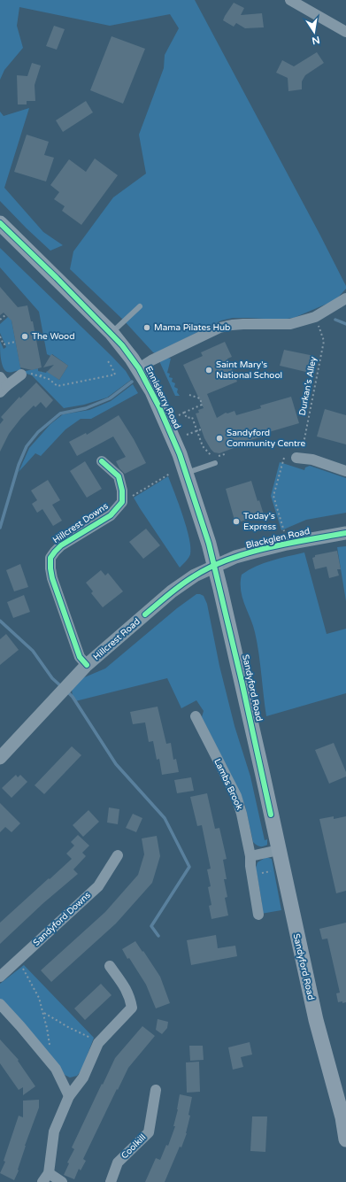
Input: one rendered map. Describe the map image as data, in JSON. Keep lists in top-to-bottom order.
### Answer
{
  "streets": {
    "main road": ["Enniskerry Road", "Sandyford Road"],
    "street": [
      "Hillcrest Downs",
      "Blackglen Road",
      "Hillcrest Road",
      "Lambs Brook",
      "Sandyford Downs",
      "Coolkill"
    ],
    "path": ["Durkan's Alley"]
  },
  "crossings": [
    ["Enniskerry Road", "Blackglen Road"],
    ["Enniskerry Road", "Hillcrest Road"],
    ["Enniskerry Road", "Sandyford Road"],
    ["Hillcrest Downs", "Hillcrest Road"],
    ["Blackglen Road", "Hillcrest Road"],
    ["Blackglen Road", "Sandyford Road"],
    ["Hillcrest Road", "Sandyford Road"]
  ],
  "places": [
    "Mama Pilates Hub",
    "The Wood",
    "Saint Mary's National School",
    "Sandyford Community Centre",
    "Today's Express"
  ],
  "north": "bottom"
}
